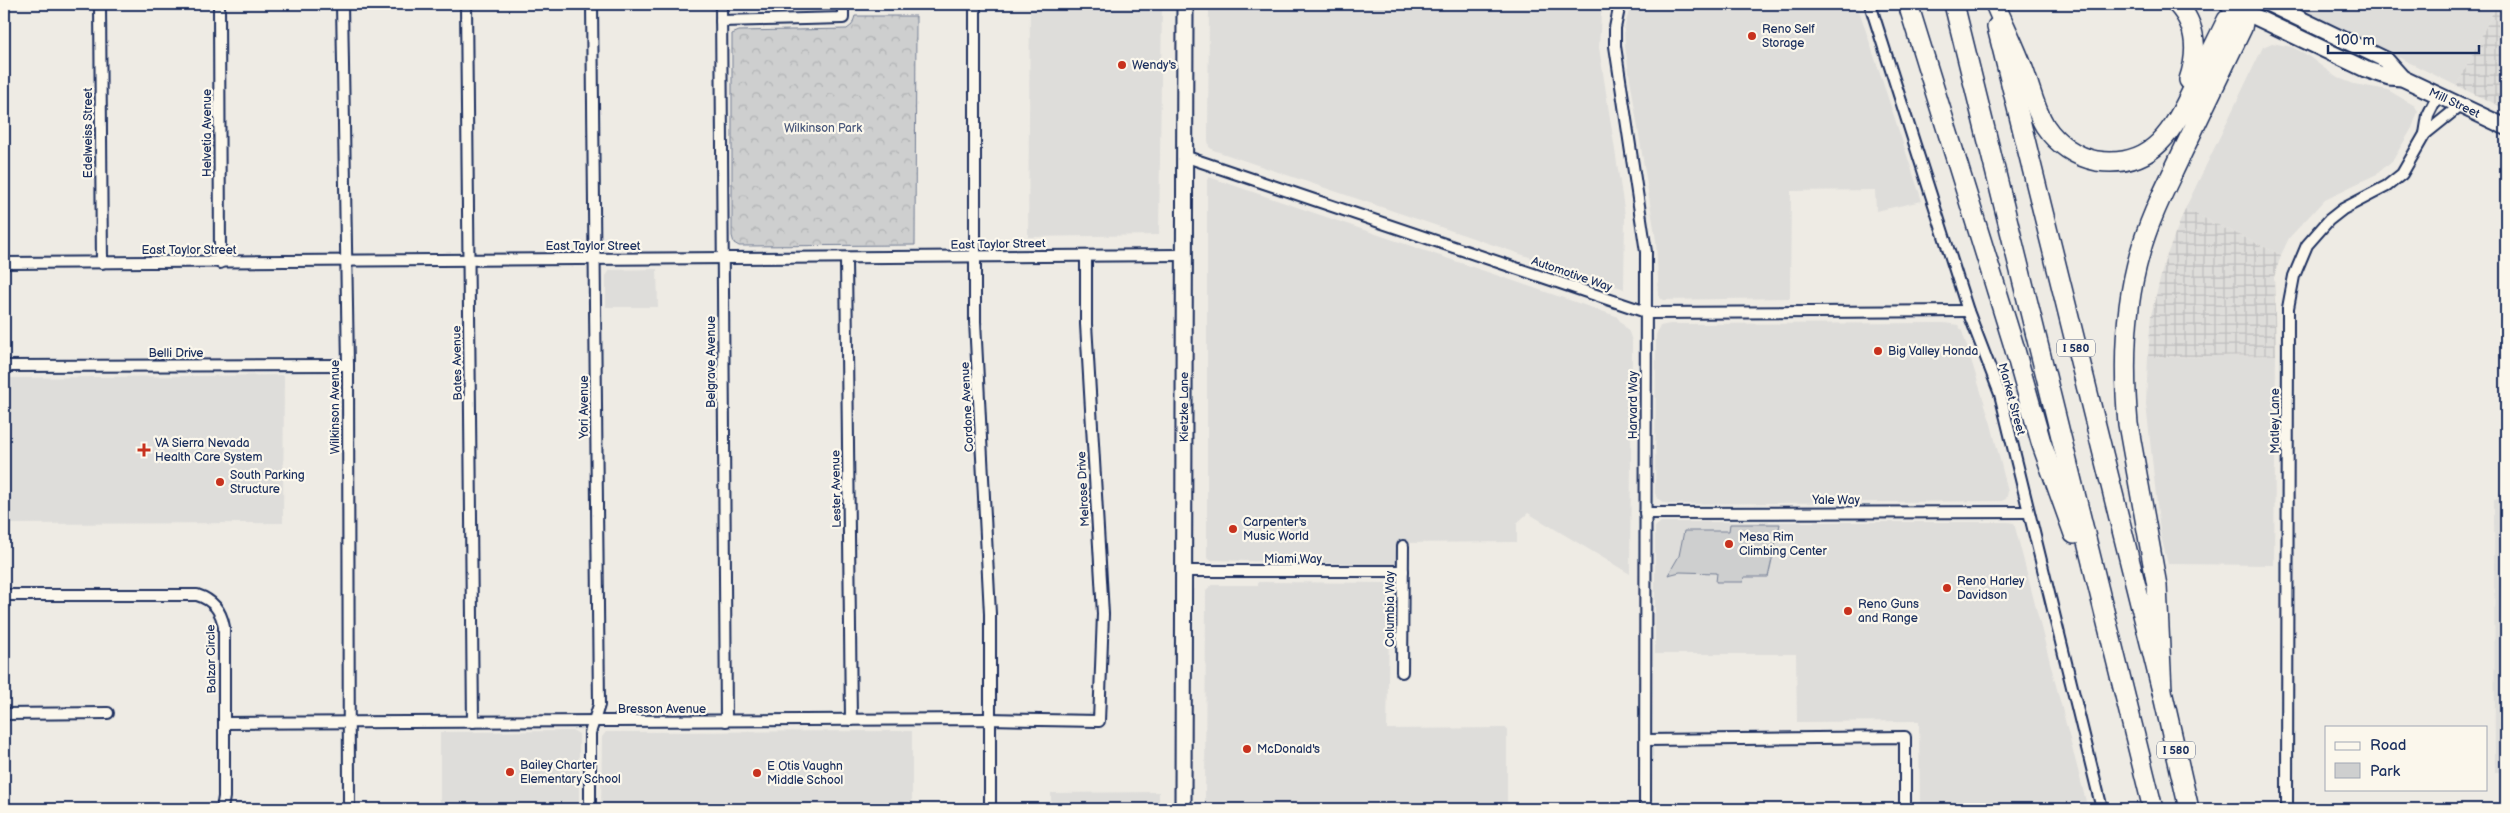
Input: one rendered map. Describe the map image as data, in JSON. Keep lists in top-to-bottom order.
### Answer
{
  "streets": {
    "highway": ["I 580"],
    "main road": ["Mill Street", "Kietzke Lane"],
    "street": [
      "Edelweiss Street",
      "Helvetia Avenue",
      "East Taylor Street",
      "Automotive Way",
      "Belli Drive",
      "Belgrave Avenue",
      "Bates Avenue",
      "Market Street",
      "Harvard Way",
      "Wilkinson Avenue",
      "Yori Avenue",
      "Cordone Avenue",
      "Matley Lane",
      "Lester Avenue",
      "Melrose Drive",
      "Yale Way",
      "Miami Way",
      "Columbia Way",
      "Balzar Circle",
      "Bresson Avenue"
    ]
  },
  "crossings": [
    ["Mill Street", "Matley Lane"],
    ["Edelweiss Street", "East Taylor Street"],
    ["Helvetia Avenue", "East Taylor Street"],
    ["East Taylor Street", "Belgrave Avenue"],
    ["East Taylor Street", "Bates Avenue"],
    ["East Taylor Street", "Kietzke Lane"],
    ["East Taylor Street", "Wilkinson Avenue"],
    ["East Taylor Street", "Yori Avenue"],
    ["East Taylor Street", "Cordone Avenue"],
    ["East Taylor Street", "Lester Avenue"],
    ["East Taylor Street", "Melrose Drive"],
    ["Automotive Way", "Market Street"],
    ["Automotive Way", "Harvard Way"],
    ["Automotive Way", "Kietzke Lane"],
    ["Belli Drive", "Wilkinson Avenue"],
    ["Belgrave Avenue", "Bresson Avenue"],
    ["Bates Avenue", "Bresson Avenue"],
    ["Market Street", "Yale Way"],
    ["Harvard Way", "Yale Way"],
    ["Kietzke Lane", "Miami Way"],
    ["Wilkinson Avenue", "Bresson Avenue"],
    ["Yori Avenue", "Bresson Avenue"],
    ["Cordone Avenue", "Bresson Avenue"],
    ["Lester Avenue", "Bresson Avenue"],
    ["Melrose Drive", "Bresson Avenue"],
    ["Miami Way", "Columbia Way"],
    ["Balzar Circle", "Bresson Avenue"]
  ],
  "parks": ["Wilkinson Park"],
  "places": {
    "other": [
      "Reno Self Storage",
      "Wendy's",
      "Big Valley Honda",
      "South Parking Structure",
      "Carpenter's Music World",
      "Mesa Rim Climbing Center",
      "Reno Harley Davidson",
      "Reno Guns and Range",
      "McDonald's",
      "Bailey Charter Elementary School",
      "E Otis Vaughn Middle School"
    ],
    "health": ["VA Sierra Nevada Health Care System"]
  },
  "legend": ["Road", "Park"],
  "scale_bar": "100 m"
}
